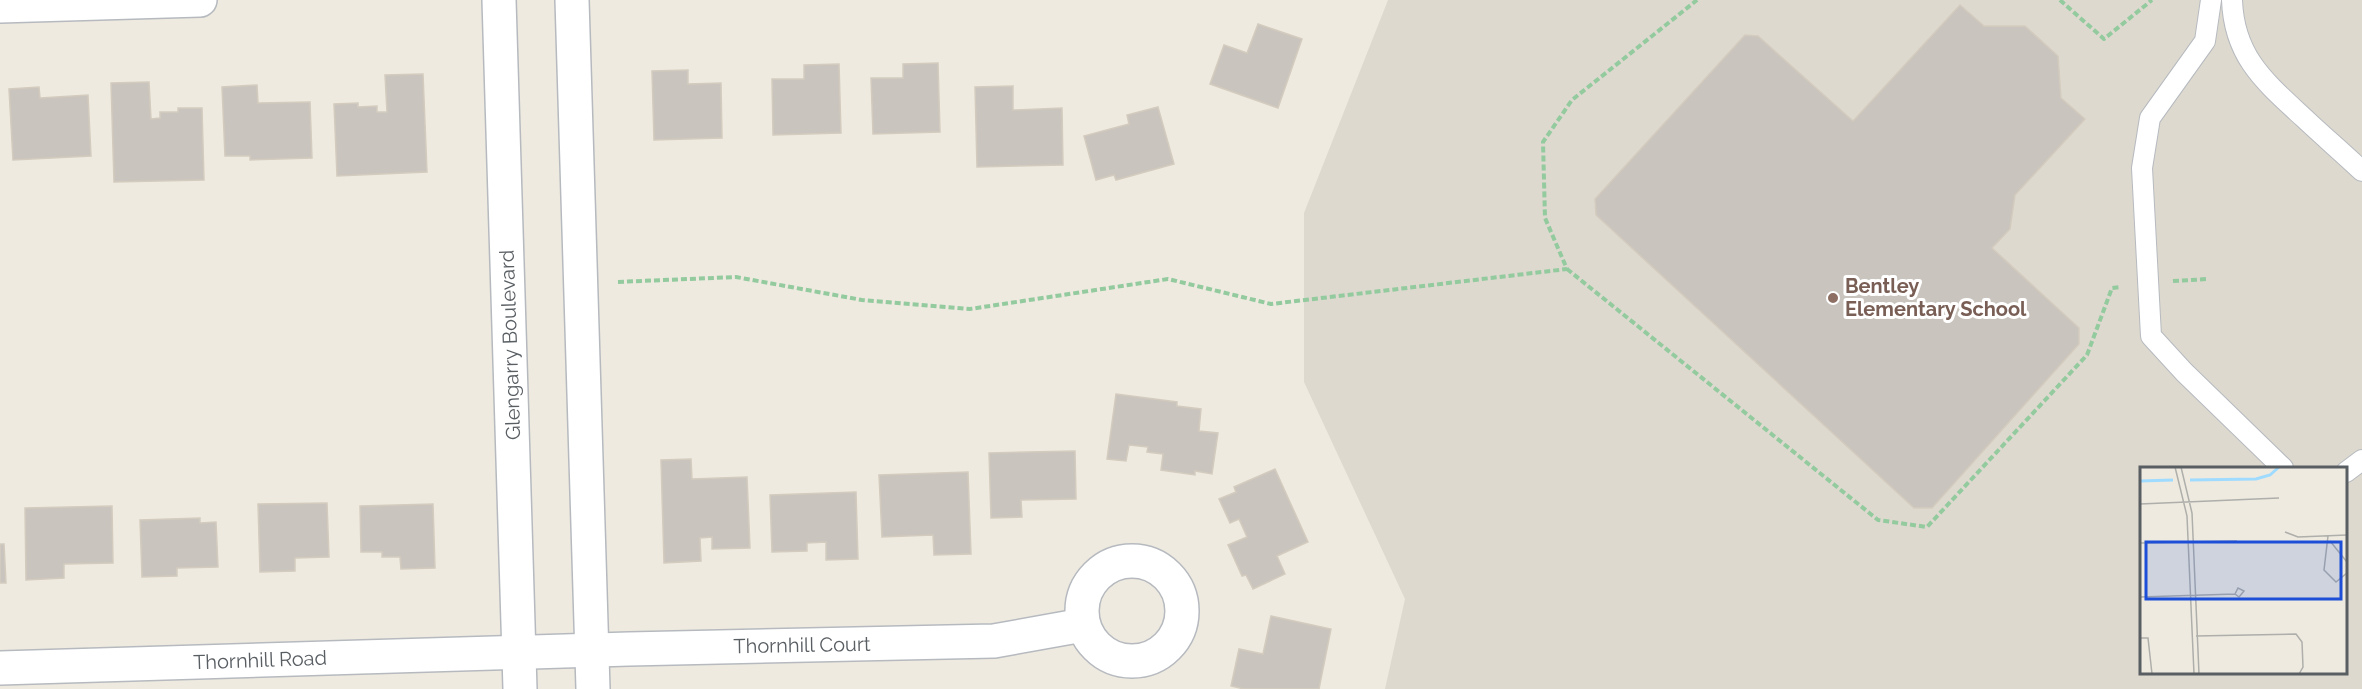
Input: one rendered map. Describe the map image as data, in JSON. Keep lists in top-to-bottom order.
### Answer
{
  "streets": {
    "street": ["Glengarry Boulevard", "Thornhill Court", "Thornhill Road"]
  },
  "crossings": [
    ["Glengarry Boulevard", "Thornhill Court"],
    ["Glengarry Boulevard", "Thornhill Road"],
    ["Thornhill Court", "Thornhill Road"]
  ],
  "places": ["Bentley Elementary School"]
}
